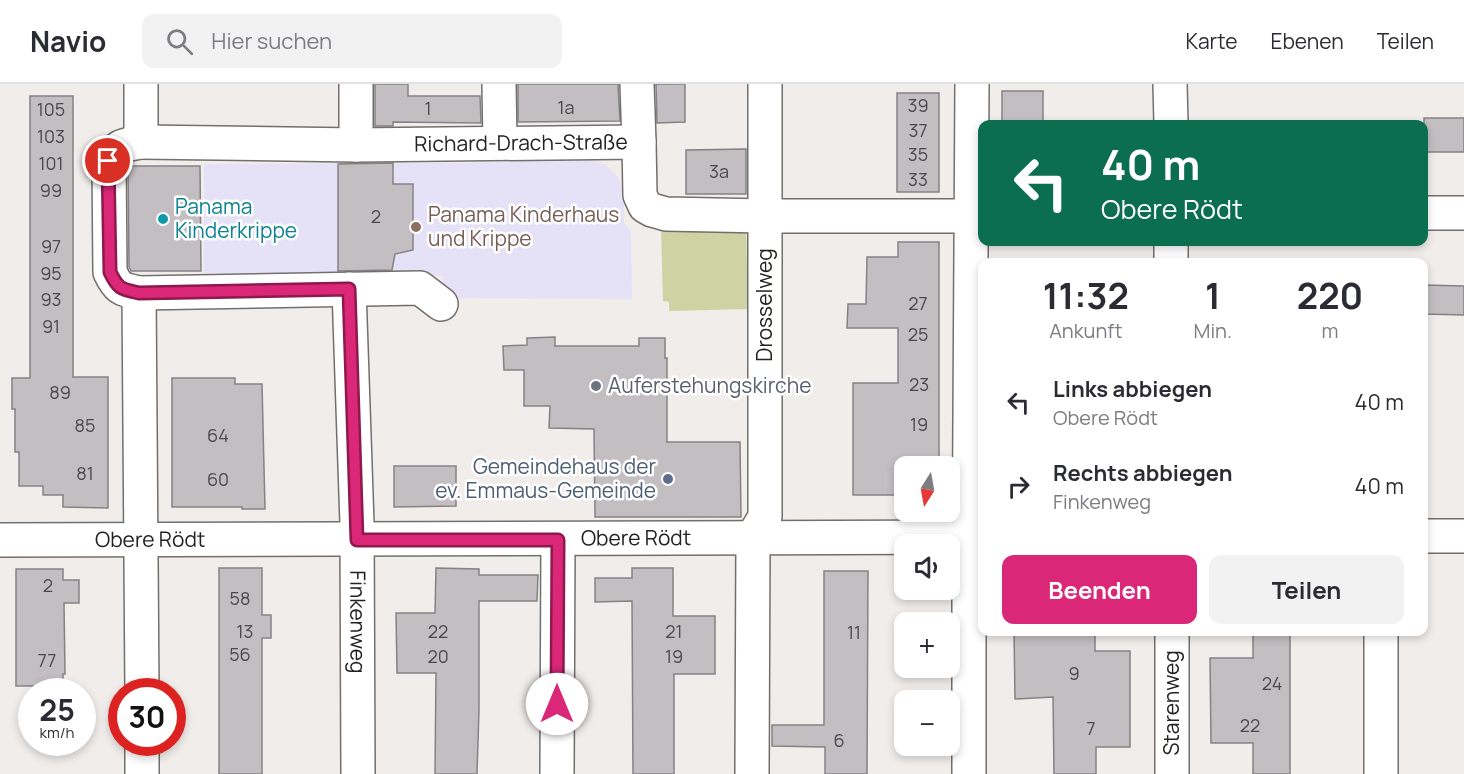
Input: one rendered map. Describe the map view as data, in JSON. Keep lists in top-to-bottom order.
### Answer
{
  "streets": {
    "street": [
      "Richard-Drach-Straße",
      "Drosselweg",
      "Obere Rödt",
      "Finkenweg",
      "Starenweg"
    ]
  },
  "crossings": [
    ["Richard-Drach-Straße", "Drosselweg"],
    ["Drosselweg", "Obere Rödt"],
    ["Obere Rödt", "Finkenweg"]
  ],
  "places": [
    "Panama Kinderkrippe",
    "Panama Kinderhaus und Krippe",
    "Auferstehungskirche",
    "Gemeindehaus der ev. Emmaus-Gemeinde"
  ],
  "house_numbers": [
    "39",
    "1a",
    "1",
    "105",
    "37",
    "103",
    "35",
    "101",
    "3a",
    "33",
    "99",
    "2",
    "97",
    "95",
    "93",
    "27",
    "91",
    "25",
    "23",
    "89",
    "19",
    "85",
    "64",
    "81",
    "60",
    "2",
    "58",
    "13",
    "22",
    "21",
    "11",
    "56",
    "20",
    "19",
    "77",
    "9",
    "24",
    "22",
    "7",
    "6"
  ],
  "north": "bottom",
  "page": {
    "header": "Navio",
    "search": "Hier suchen",
    "nav": ["Karte", "Ebenen", "Teilen"],
    "turn": ["40 m", "Obere Rödt"],
    "eta": [
      "11:32",
      "Ankunft",
      "1",
      "Min.",
      "220",
      "m"
    ],
    "list": [
      {
        "name": "Links abbiegen",
        "note": "Obere Rödt",
        "value": "40 m"
      },
      {
        "name": "Rechts abbiegen",
        "note": "Finkenweg",
        "value": "40 m"
      }
    ],
    "map_buttons": ["+", "−"],
    "buttons": ["Beenden", "Teilen"],
    "speed": "25 km/h",
    "limit": "30"
  }
}
